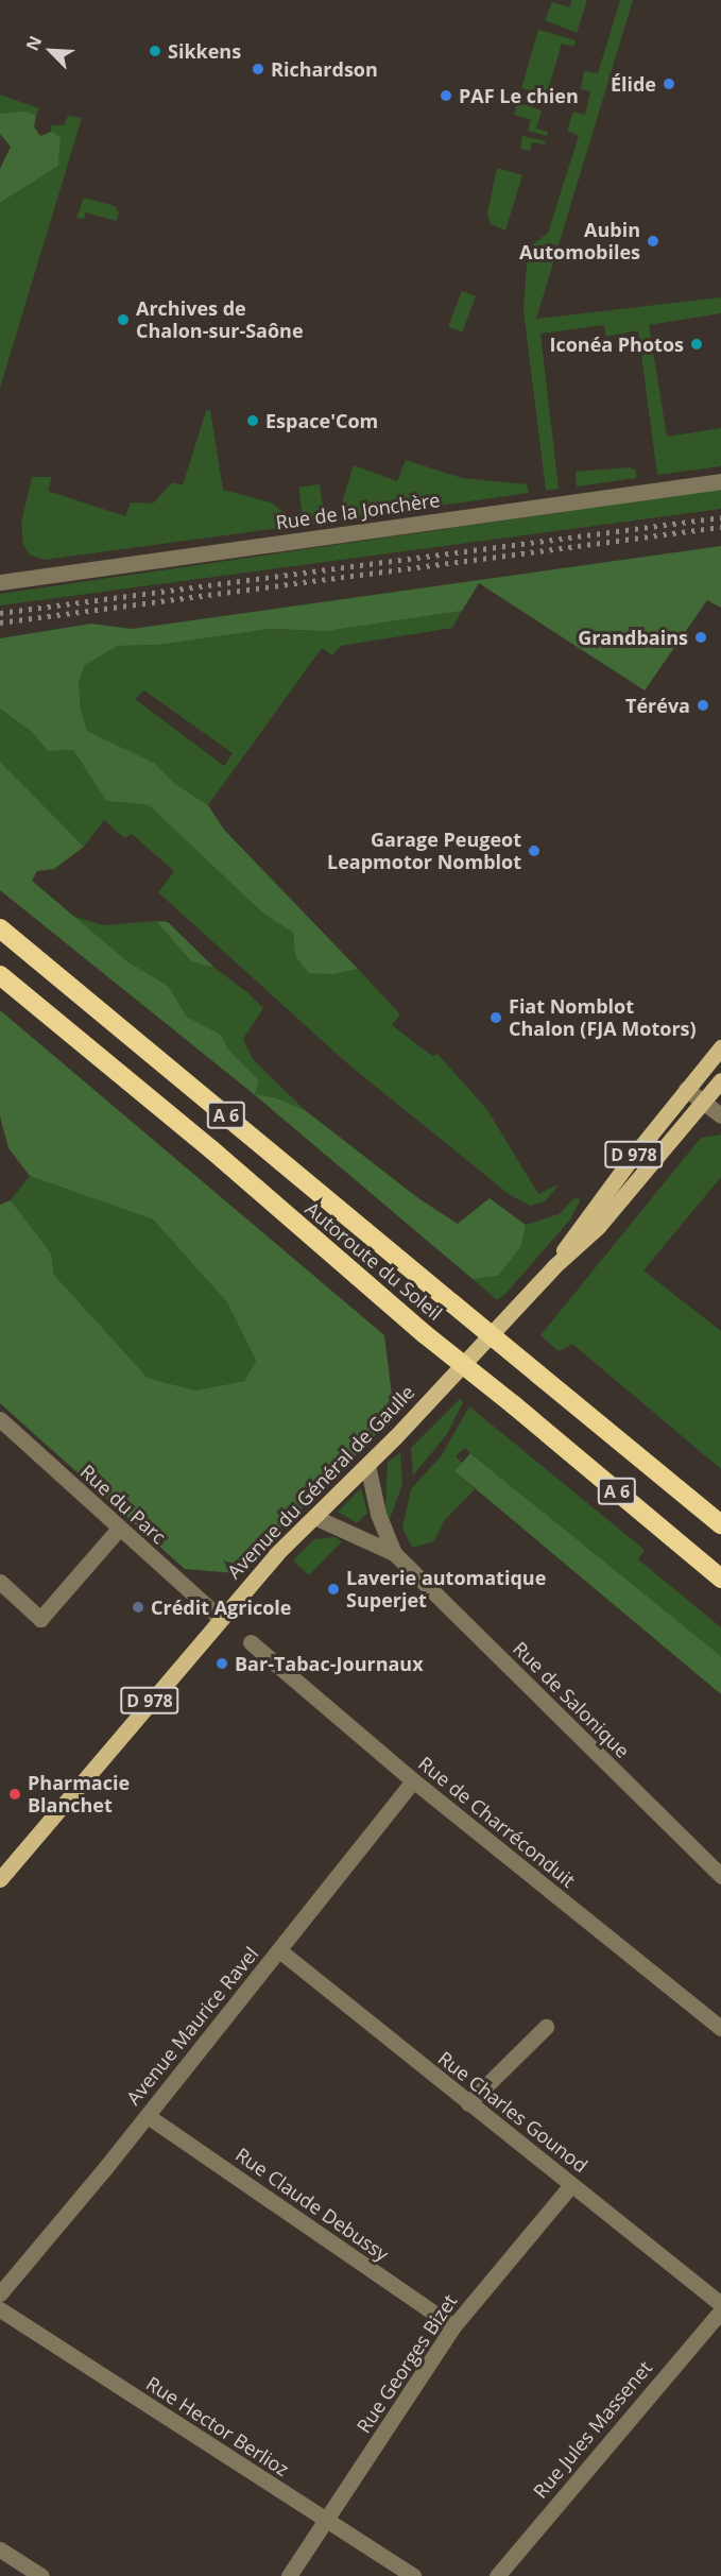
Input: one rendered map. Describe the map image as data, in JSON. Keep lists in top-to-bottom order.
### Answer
{
  "streets": {
    "highway": ["A 6", "Autoroute du Soleil"],
    "main road": ["D 978", "Avenue du Général de Gaulle"],
    "street": [
      "Rue de la Jonchère",
      "Rue du Parc",
      "Rue de Salonique",
      "Rue de Charréconduit",
      "Avenue Maurice Ravel",
      "Rue Charles Gounod",
      "Rue Claude Debussy",
      "Rue Georges Bizet",
      "Rue Hector Berlioz",
      "Rue Jules Massenet"
    ]
  },
  "crossings": [
    ["D 978", "Avenue du Général de Gaulle"],
    ["Avenue du Général de Gaulle", "Rue du Parc"],
    ["Avenue du Général de Gaulle", "Rue de Salonique"],
    ["Rue de Charréconduit", "Avenue Maurice Ravel"],
    ["Avenue Maurice Ravel", "Rue Charles Gounod"],
    ["Avenue Maurice Ravel", "Rue Claude Debussy"],
    ["Rue Charles Gounod", "Rue Georges Bizet"],
    ["Rue Claude Debussy", "Rue Georges Bizet"],
    ["Rue Georges Bizet", "Rue Hector Berlioz"]
  ],
  "places": [
    "Sikkens",
    "Richardson",
    "Élide",
    "PAF Le chien",
    "Aubin Automobiles",
    "Archives de Chalon-sur-Saône",
    "Iconéa Photos",
    "Espace'Com",
    "Grandbains",
    "Téréva",
    "Garage Peugeot Leapmotor Nomblot",
    "Fiat Nomblot Chalon (FJA Motors)",
    "Laverie automatique Superjet",
    "Crédit Agricole",
    "Bar-Tabac-Journaux",
    "Pharmacie Blanchet"
  ],
  "north": "top left"
}
